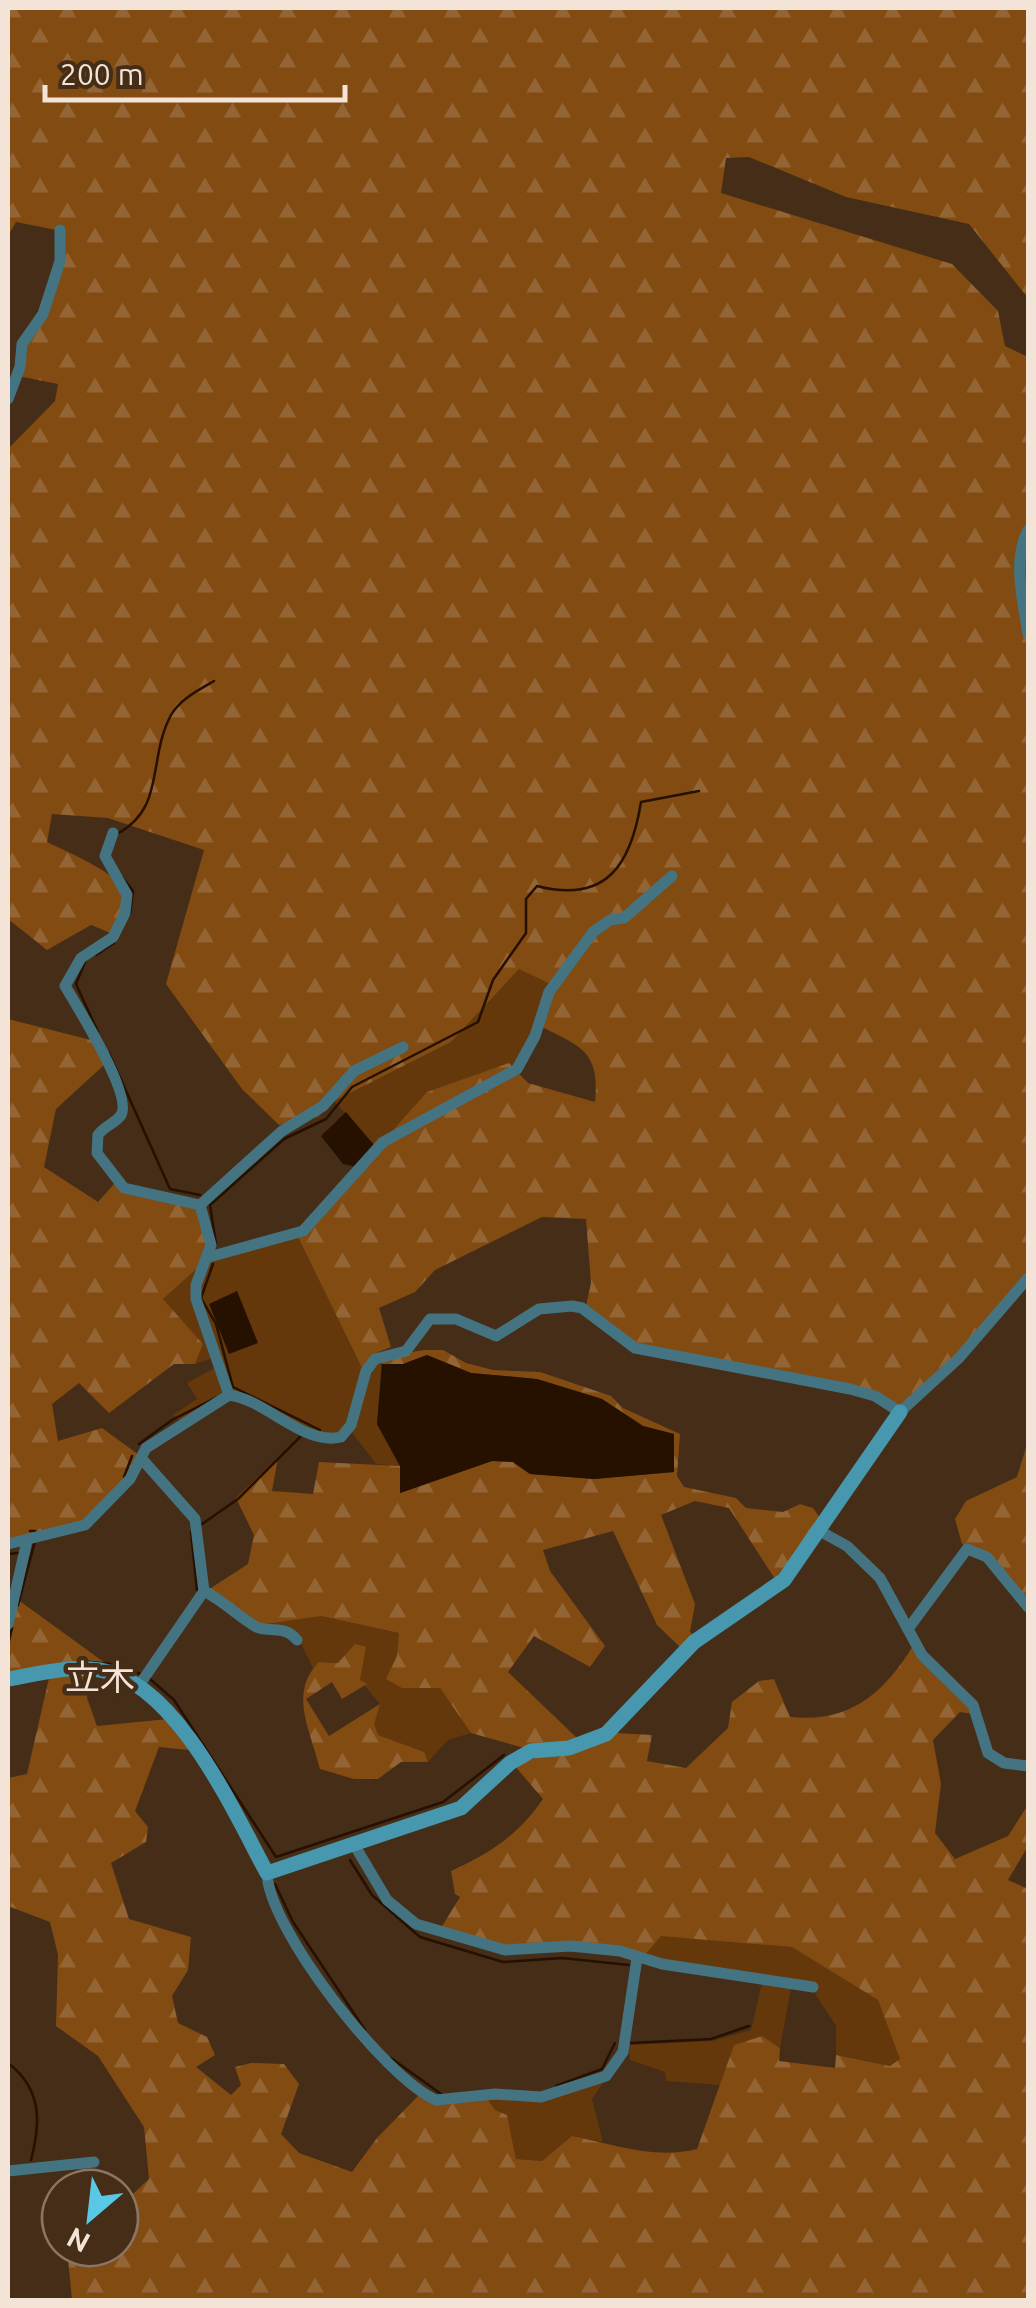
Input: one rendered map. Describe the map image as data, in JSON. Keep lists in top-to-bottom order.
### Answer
{
  "districts": ["立木"],
  "scale_bar": "200 m",
  "north": "bottom left"
}
